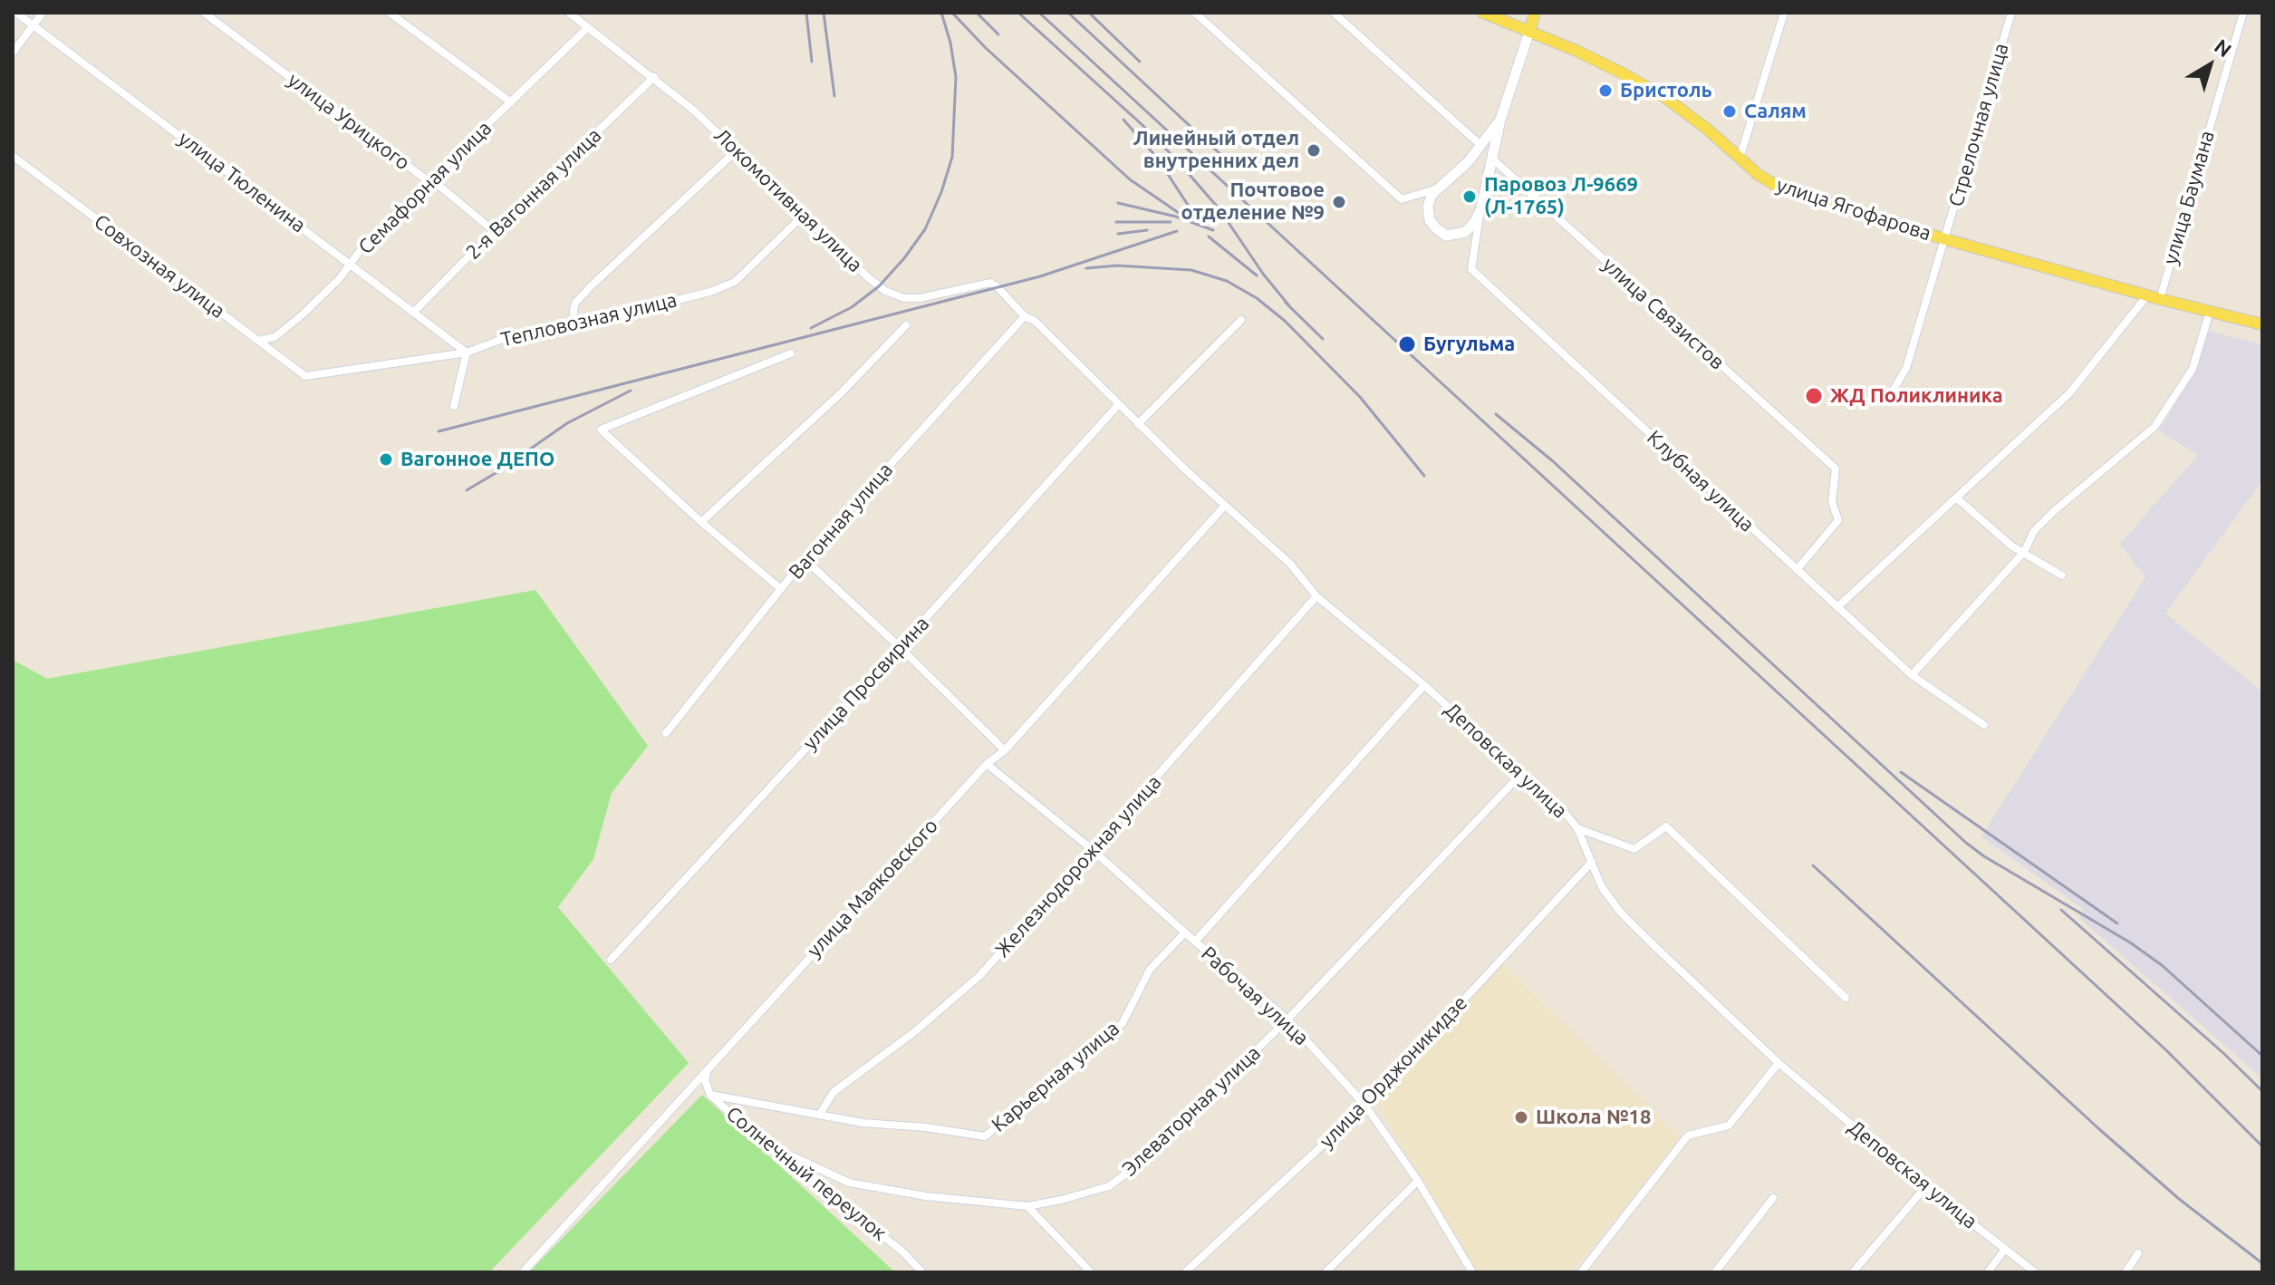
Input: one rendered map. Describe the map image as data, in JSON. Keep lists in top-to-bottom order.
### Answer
{
  "streets": {
    "main road": ["улица Ягофарова"],
    "street": [
      "улица Урицкого",
      "Стрелочная улица",
      "улица Тюленина",
      "Семафорная улица",
      "2-я Вагонная улица",
      "улица Баумана",
      "Локомотивная улица",
      "Совхозная улица",
      "улица Связистов",
      "Тепловозная улица",
      "Клубная улица",
      "Вагонная улица",
      "улица Просвирина",
      "Деповская улица",
      "Железнодорожная улица",
      "улица Маяковского",
      "Рабочая улица",
      "улица Орджоникидзе",
      "Карьерная улица",
      "Элеваторная улица",
      "Солнечный переулок"
    ]
  },
  "crossings": [
    ["улица Урицкого", "Семафорная улица"],
    ["улица Урицкого", "2-я Вагонная улица"],
    ["Стрелочная улица", "улица Ягофарова"],
    ["улица Тюленина", "Семафорная улица"],
    ["улица Тюленина", "2-я Вагонная улица"],
    ["улица Тюленина", "Тепловозная улица"],
    ["Семафорная улица", "Локомотивная улица"],
    ["Семафорная улица", "Совхозная улица"],
    ["2-я Вагонная улица", "Локомотивная улица"],
    ["улица Баумана", "улица Ягофарова"],
    ["Локомотивная улица", "Тепловозная улица"],
    ["Локомотивная улица", "Вагонная улица"],
    ["Локомотивная улица", "Деповская улица"],
    ["Совхозная улица", "Тепловозная улица"],
    ["улица Связистов", "Клубная улица"],
    ["Вагонная улица", "Деповская улица"],
    ["улица Просвирина", "Деповская улица"],
    ["Деповская улица", "Железнодорожная улица"],
    ["Деповская улица", "улица Маяковского"],
    ["Деповская улица", "улица Орджоникидзе"],
    ["Деповская улица", "Элеваторная улица"],
    ["Железнодорожная улица", "Рабочая улица"],
    ["Железнодорожная улица", "Карьерная улица"],
    ["улица Маяковского", "Рабочая улица"],
    ["улица Маяковского", "Солнечный переулок"],
    ["Рабочая улица", "улица Орджоникидзе"],
    ["Рабочая улица", "Карьерная улица"],
    ["Рабочая улица", "Элеваторная улица"],
    ["Карьерная улица", "Солнечный переулок"],
    ["Элеваторная улица", "Солнечный переулок"]
  ],
  "places": [
    "Бристоль",
    "Салям",
    "Линейный отдел внутренних дел",
    "Паровоз Л-9669 (Л-1765)",
    "Почтовое отделение №9",
    "Бугульма",
    "ЖД Поликлиника",
    "Вагонное ДЕПО",
    "Школа №18"
  ],
  "north": "top right"
}
